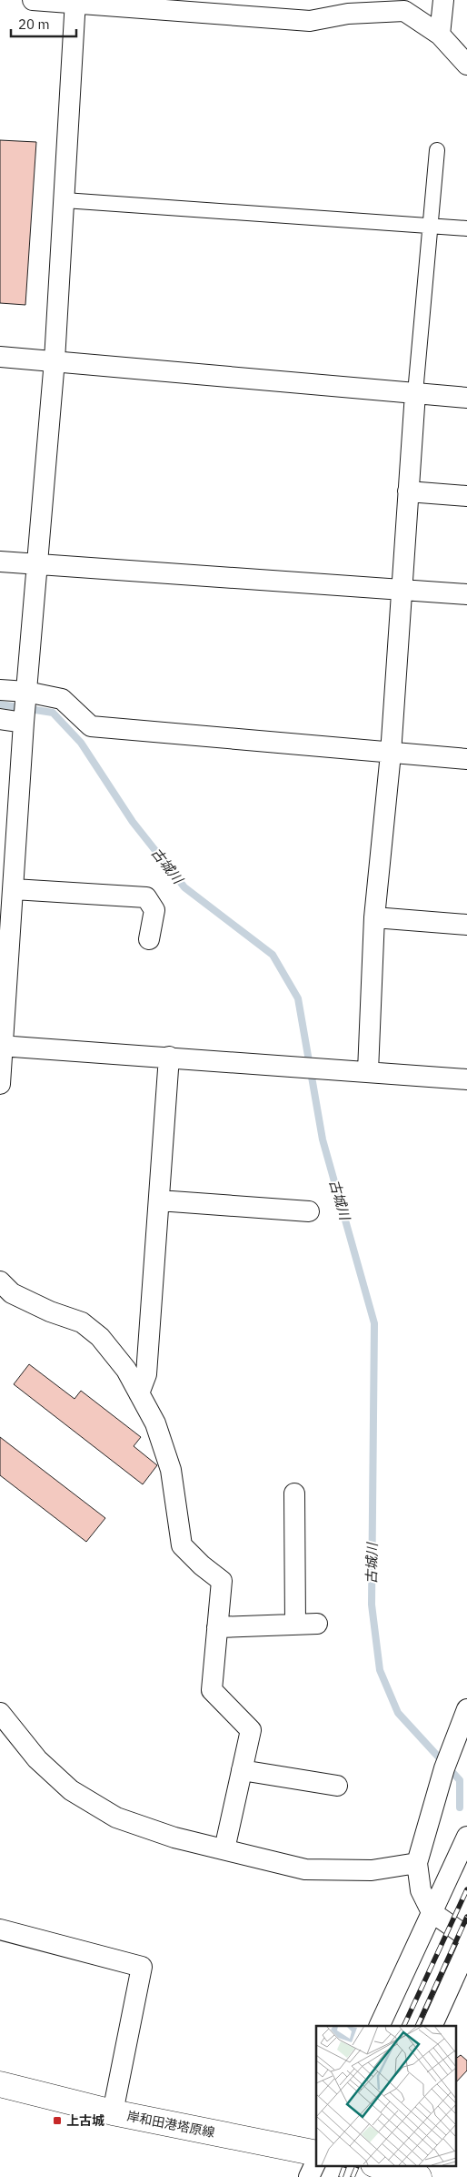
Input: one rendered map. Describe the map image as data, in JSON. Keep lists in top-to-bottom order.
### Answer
{
  "streets": {
    "main road": ["岸和田港塔原線"]
  },
  "water": ["古城川"],
  "places": {
    "transit": ["上古城"]
  },
  "scale_bar": "20 m"
}
